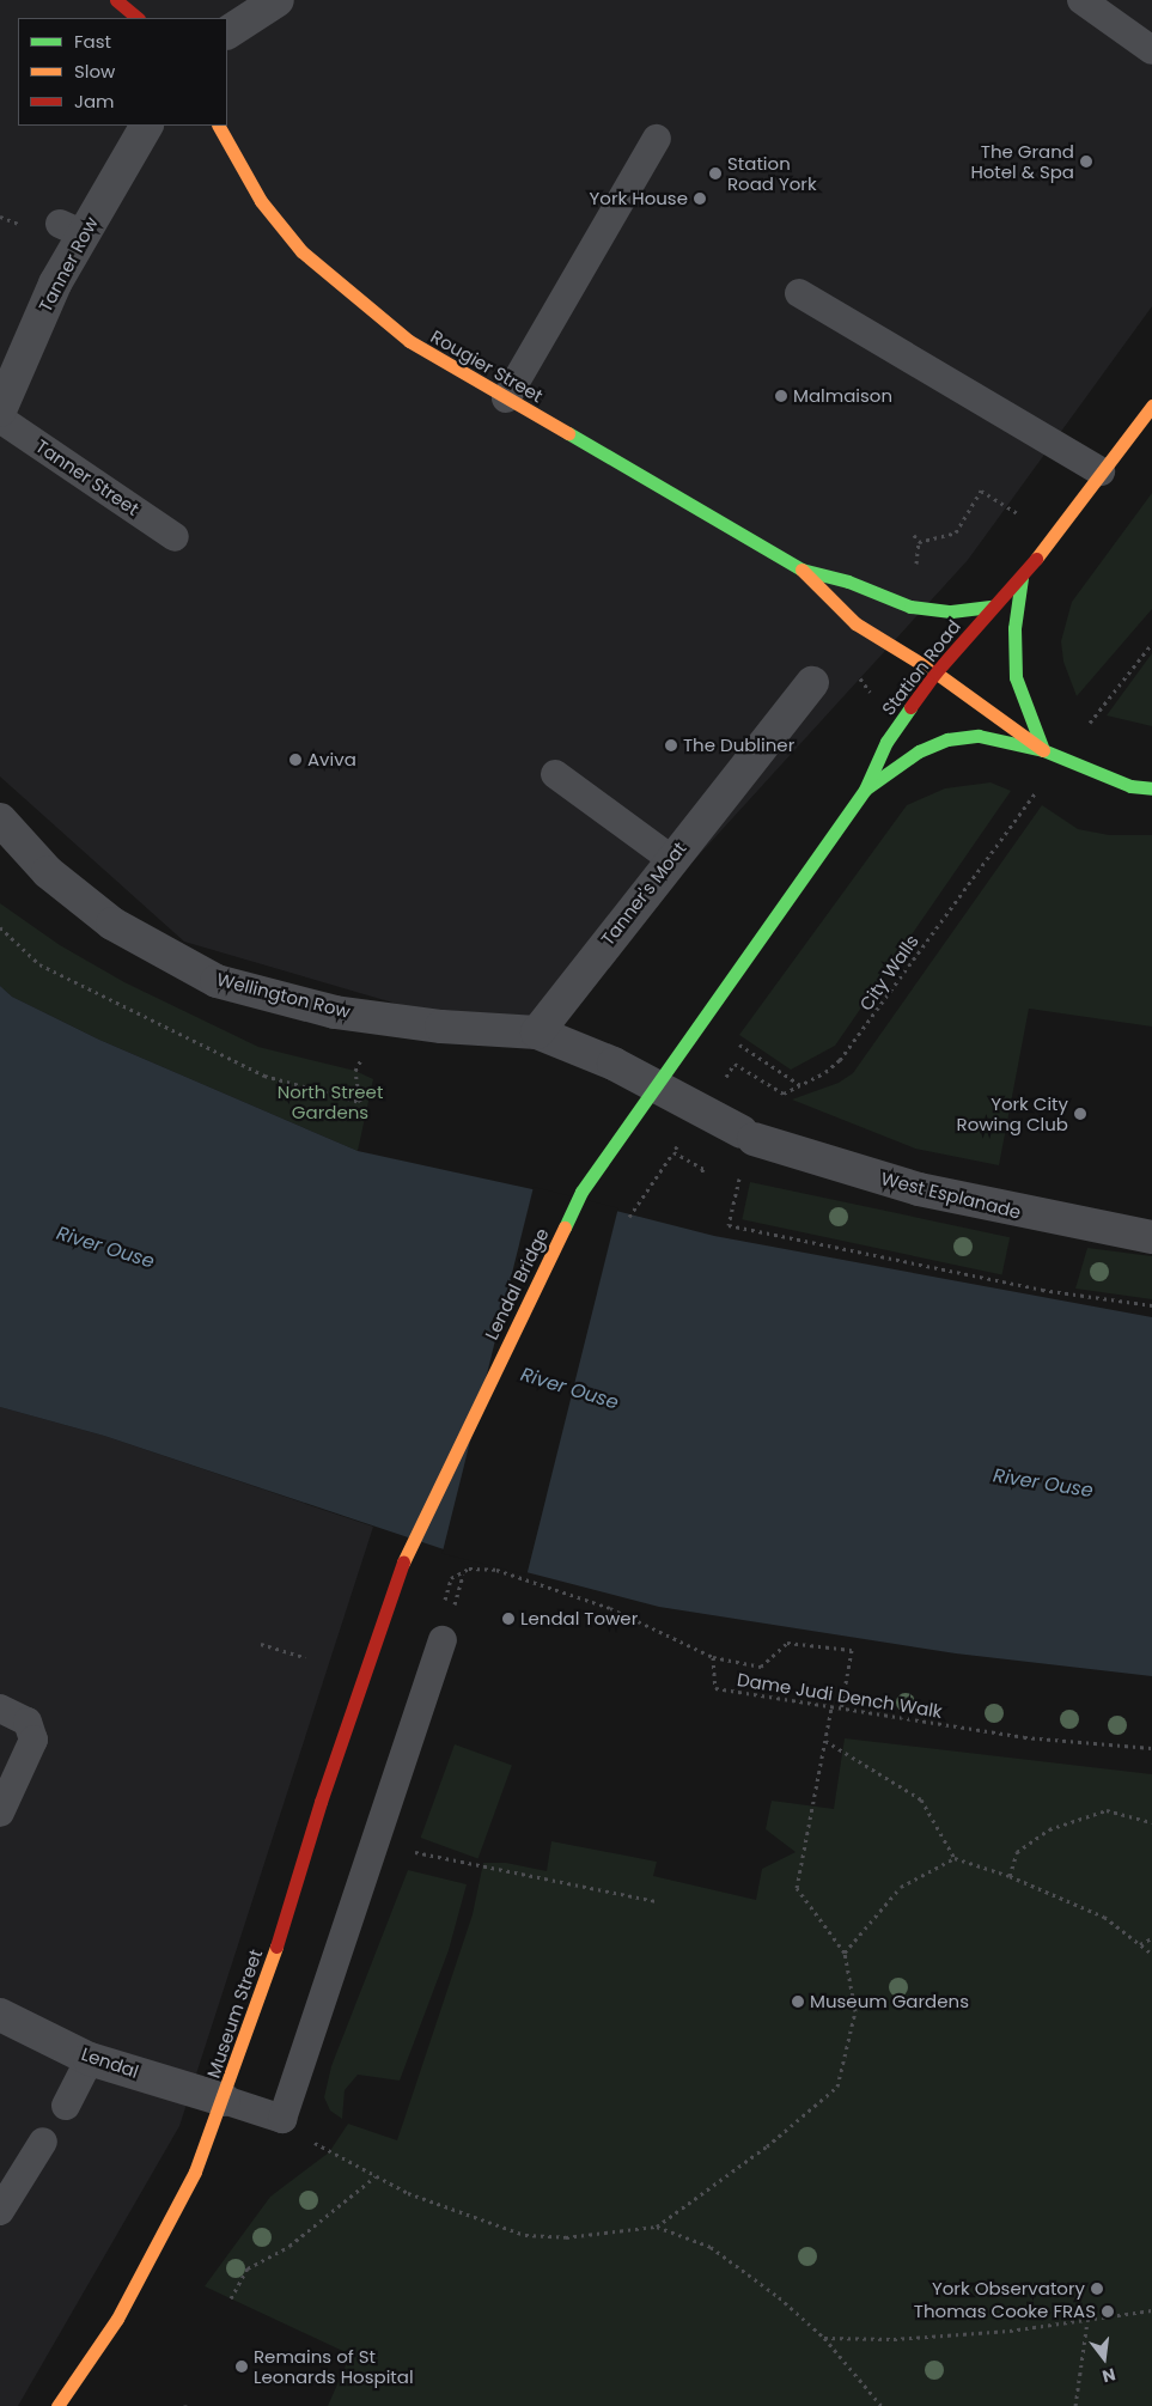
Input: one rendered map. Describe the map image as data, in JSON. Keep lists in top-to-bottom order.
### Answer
{
  "streets": {
    "main road": [
      "Rougier Street",
      "Station Road",
      "Lendal Bridge",
      "Museum Street"
    ],
    "street": [
      "Tanner Row",
      "Tanner's Moat",
      "Wellington Row",
      "West Esplanade",
      "Lendal"
    ],
    "lane": ["Tanner Street"],
    "path": ["City Walls", "Dame Judi Dench Walk"]
  },
  "crossings": [
    ["Rougier Street", "Station Road"],
    ["Station Road", "Lendal Bridge"],
    ["Tanner's Moat", "Wellington Row"],
    ["Tanner's Moat", "West Esplanade"],
    ["Wellington Row", "West Esplanade"],
    ["Lendal Bridge", "Museum Street"],
    ["Museum Street", "Lendal"]
  ],
  "water": ["River Ouse"],
  "parks": ["North Street Gardens"],
  "places": [
    "The Grand Hotel & Spa",
    "Station Road York",
    "York House",
    "Malmaison",
    "The Dubliner",
    "Aviva",
    "York City Rowing Club",
    "Lendal Tower",
    "Museum Gardens",
    "York Observatory",
    "Thomas Cooke FRAS",
    "Remains of St Leonards Hospital"
  ],
  "legend": ["Fast", "Slow", "Jam"],
  "north": "bottom"
}
